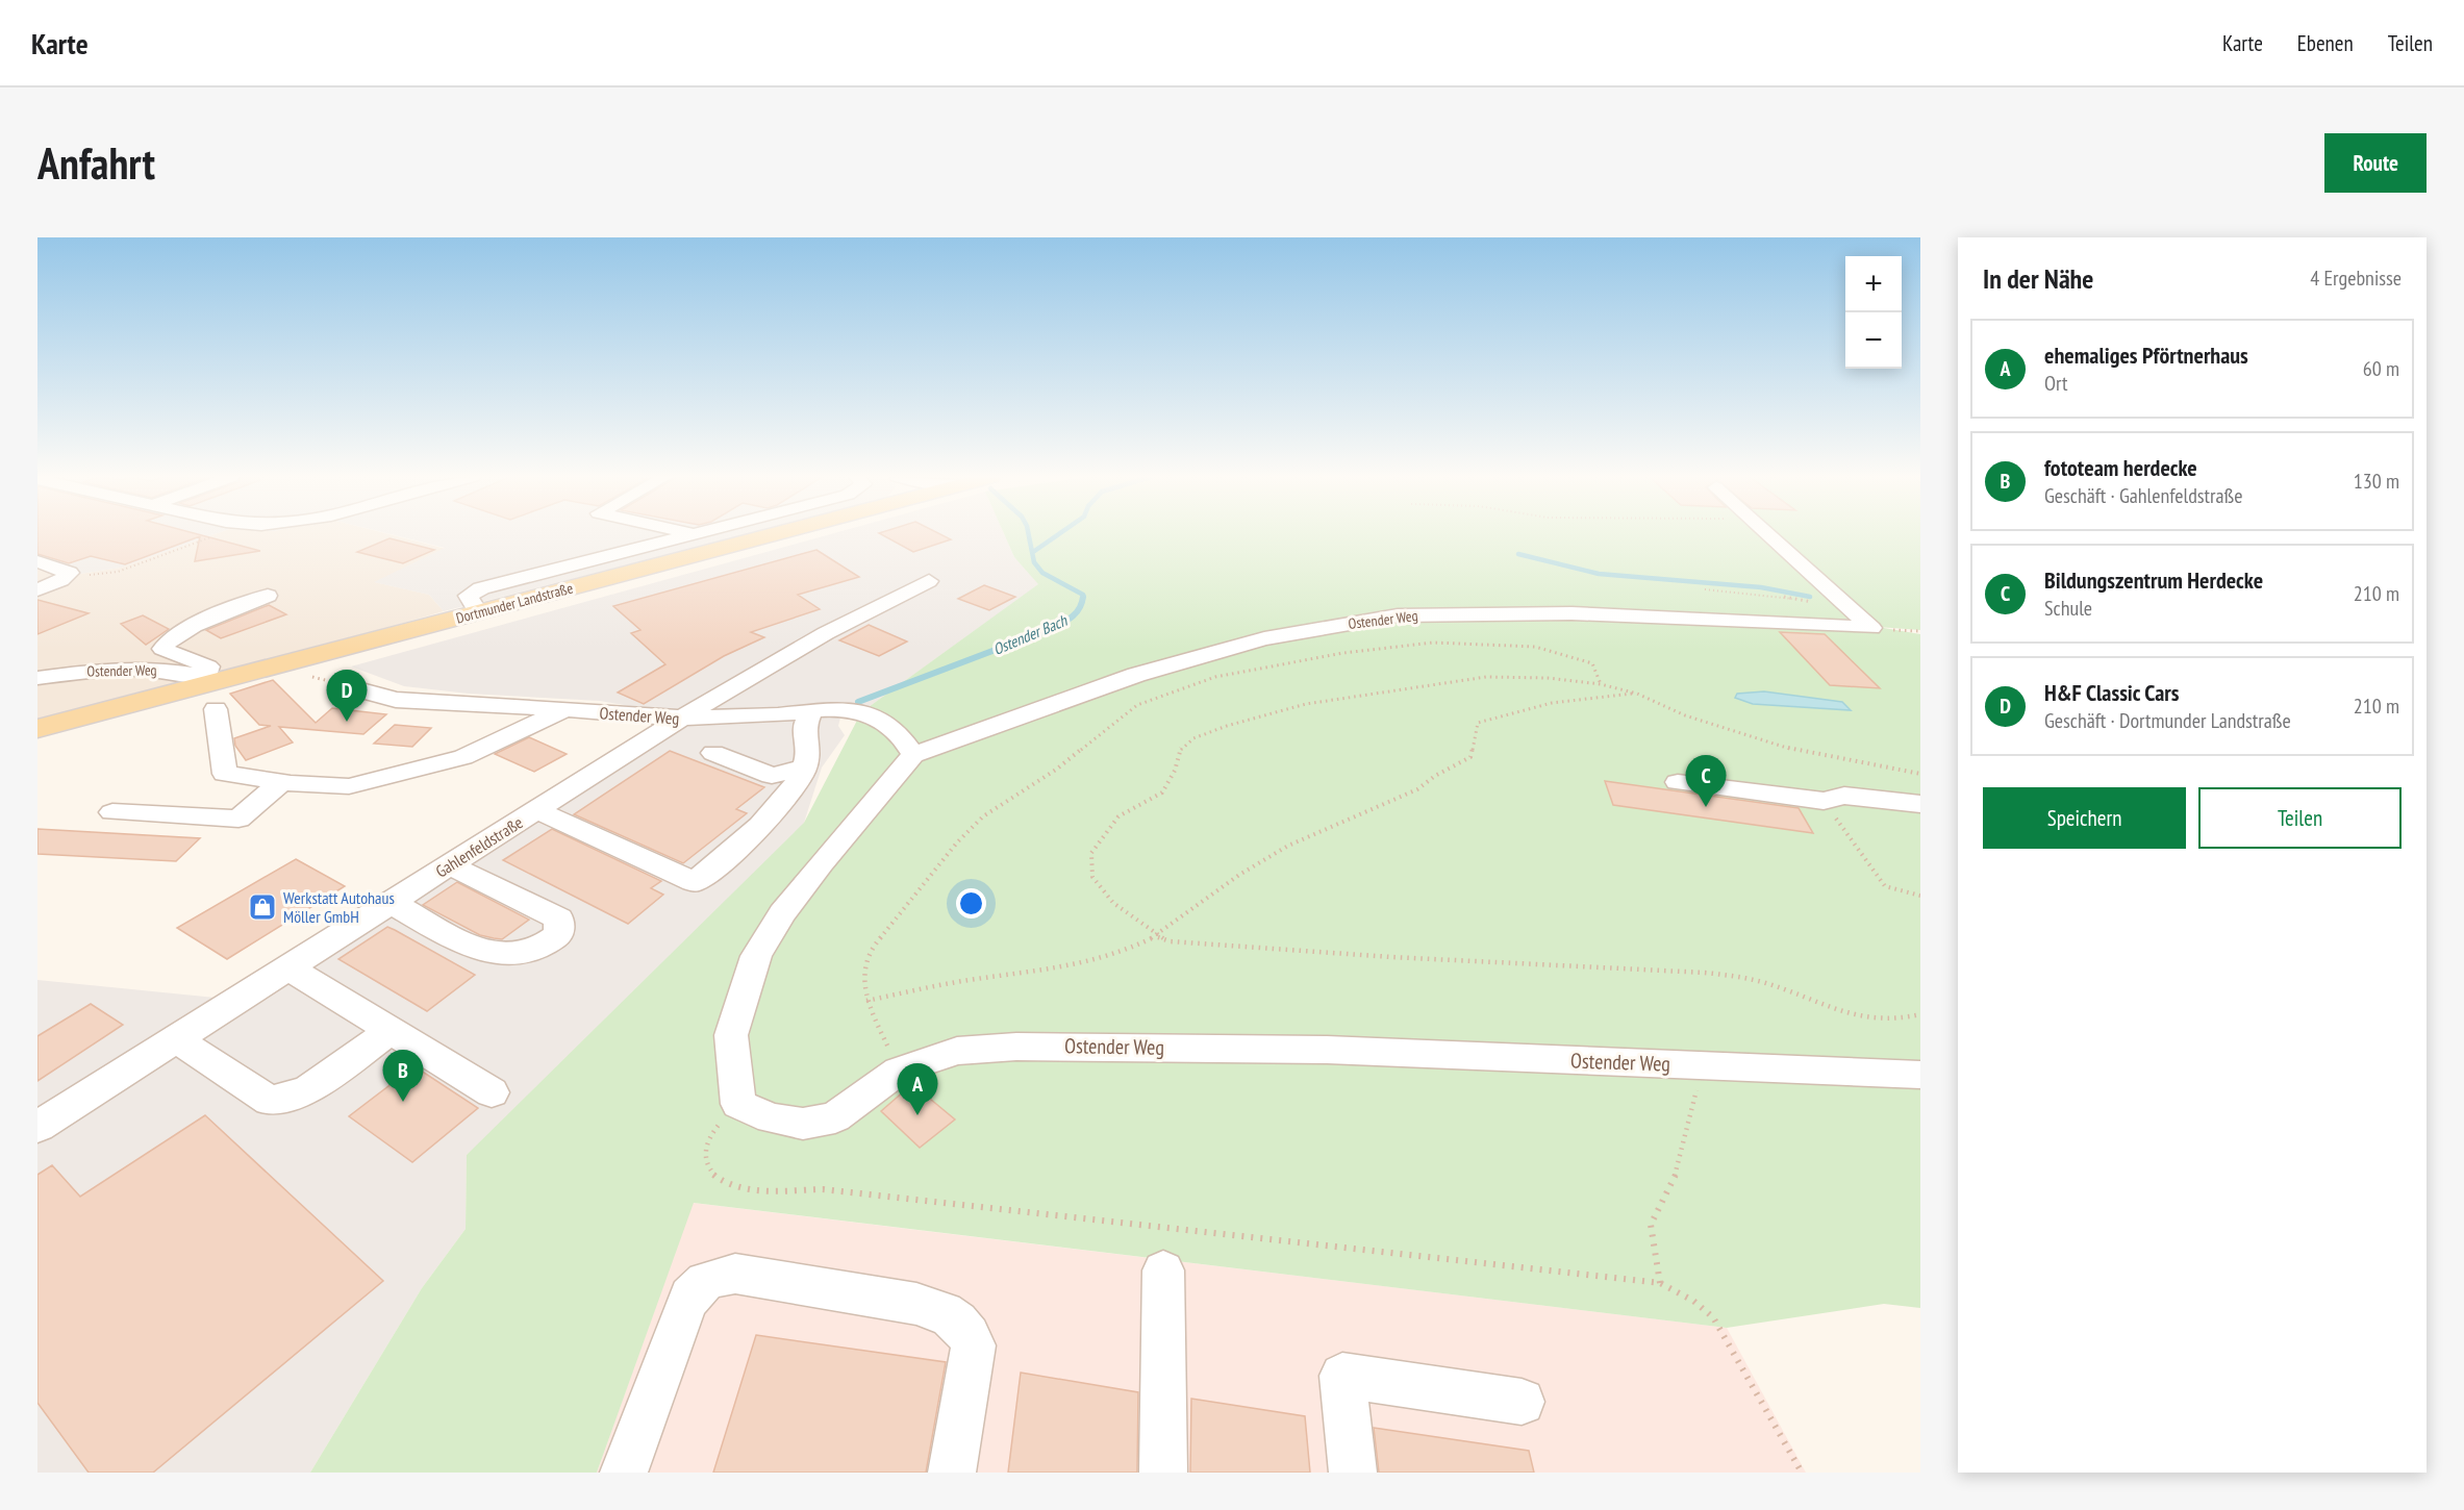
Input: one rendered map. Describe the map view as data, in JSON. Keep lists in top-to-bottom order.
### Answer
{
  "streets": {
    "main road": ["Dortmunder Landstraße"],
    "street": ["Ostender Weg", "Gahlenfeldstraße"]
  },
  "crossings": [
    ["Dortmunder Landstraße", "Ostender Weg"],
    ["Ostender Weg", "Gahlenfeldstraße"]
  ],
  "water": ["Ostender Bach"],
  "places": {
    "shop": ["Werkstatt Autohaus Möller GmbH"]
  },
  "page": {
    "header": "Karte",
    "nav": ["Karte", "Ebenen", "Teilen"],
    "buttons": [
      "Route",
      ["Speichern", "Teilen"]
    ],
    "title": "Anfahrt",
    "heading": ["In der Nähe", "4 Ergebnisse"],
    "map_buttons": ["+", "−"],
    "list": [
      {
        "mark": "A",
        "name": "ehemaliges Pförtnerhaus",
        "note": "Ort",
        "value": "60 m"
      },
      {
        "mark": "B",
        "name": "fototeam herdecke",
        "note": "Geschäft · Gahlenfeldstraße",
        "value": "130 m"
      },
      {
        "mark": "C",
        "name": "Bildungszentrum Herdecke",
        "note": "Schule",
        "value": "210 m"
      },
      {
        "mark": "D",
        "name": "H&F Classic Cars",
        "note": "Geschäft · Dortmunder Landstraße",
        "value": "210 m"
      }
    ],
    "pins": [
      "D",
      "C",
      "B",
      "A"
    ]
  }
}
